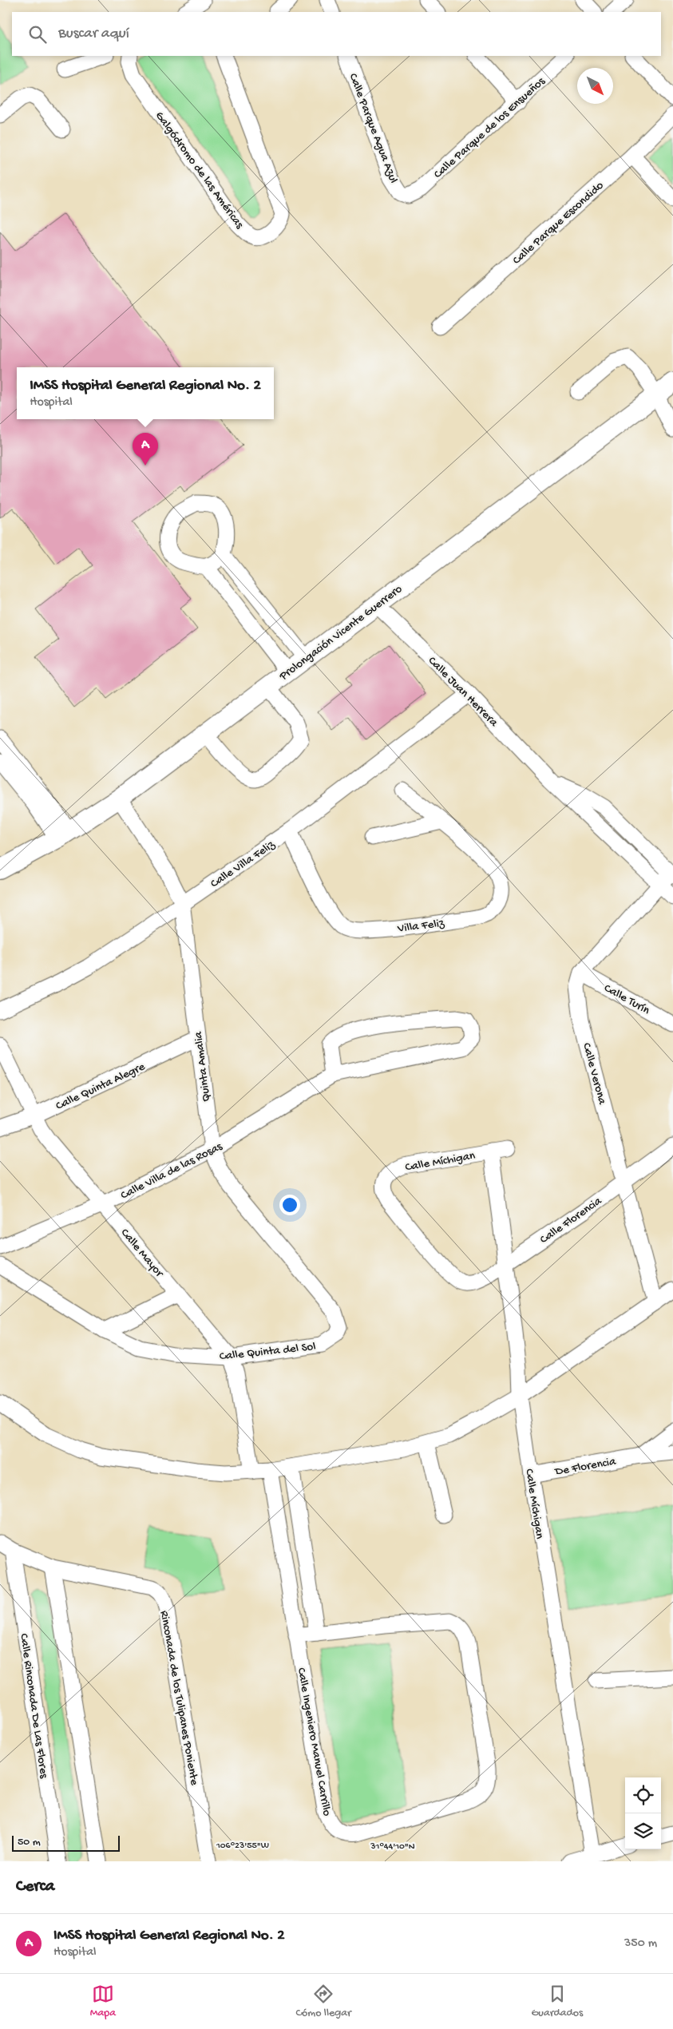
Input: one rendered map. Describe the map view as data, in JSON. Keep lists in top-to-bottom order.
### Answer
{
  "streets": {
    "main road": ["Prolongación Vicente Guerrero"],
    "street": [
      "Calle Parque de los Ensueños",
      "Calle Parque Agua Azul",
      "Galgódromo de las Américas",
      "Calle Parque Escondido",
      "Calle Juan Herrera",
      "Calle Villa Feliz",
      "Villa Feliz",
      "Calle Turín",
      "Quinta Amalia",
      "Calle Verona",
      "Calle Quinta Alegre",
      "Calle Míchigan",
      "Calle Villa de las Rosas",
      "Calle Florencia",
      "Calle Mayor",
      "Calle Quinta del Sol",
      "De Florencia",
      "Rinconada de los Tulipanes Poniente",
      "Calle Rinconada De Las Flores",
      "Calle Ingeniero Manuel Carrillo"
    ]
  },
  "crossings": [
    ["Calle Parque de los Ensueños", "Calle Parque Agua Azul"],
    ["Prolongación Vicente Guerrero", "Calle Juan Herrera"],
    ["Prolongación Vicente Guerrero", "Quinta Amalia"],
    ["Calle Juan Herrera", "Calle Villa Feliz"],
    ["Calle Villa Feliz", "Villa Feliz"],
    ["Calle Villa Feliz", "Quinta Amalia"],
    ["Calle Turín", "Calle Verona"],
    ["Quinta Amalia", "Calle Quinta Alegre"],
    ["Quinta Amalia", "Calle Villa de las Rosas"],
    ["Quinta Amalia", "Calle Quinta del Sol"],
    ["Calle Verona", "Calle Florencia"],
    ["Calle Quinta Alegre", "Calle Mayor"],
    ["Calle Míchigan", "Calle Florencia"],
    ["Calle Míchigan", "De Florencia"],
    ["Calle Villa de las Rosas", "Calle Mayor"],
    ["Calle Mayor", "Calle Quinta del Sol"],
    ["Rinconada de los Tulipanes Poniente", "Calle Rinconada De Las Flores"]
  ],
  "scale_bar": "50 m",
  "north": "bottom right",
  "page": {
    "search": "Buscar aquí",
    "popup": ["IMSS Hospital General Regional No. 2", "Hospital"],
    "pins": "A",
    "scale": "50 m",
    "heading": "Cerca",
    "list": [
      {
        "mark": "A",
        "name": "IMSS Hospital General Regional No. 2",
        "note": "Hospital",
        "value": "350 m"
      }
    ],
    "nav": ["Mapa", "Cómo llegar", "Guardados"]
  },
  "coordinates": ["106°23'55\"W", "31°44'10\"N"]
}
